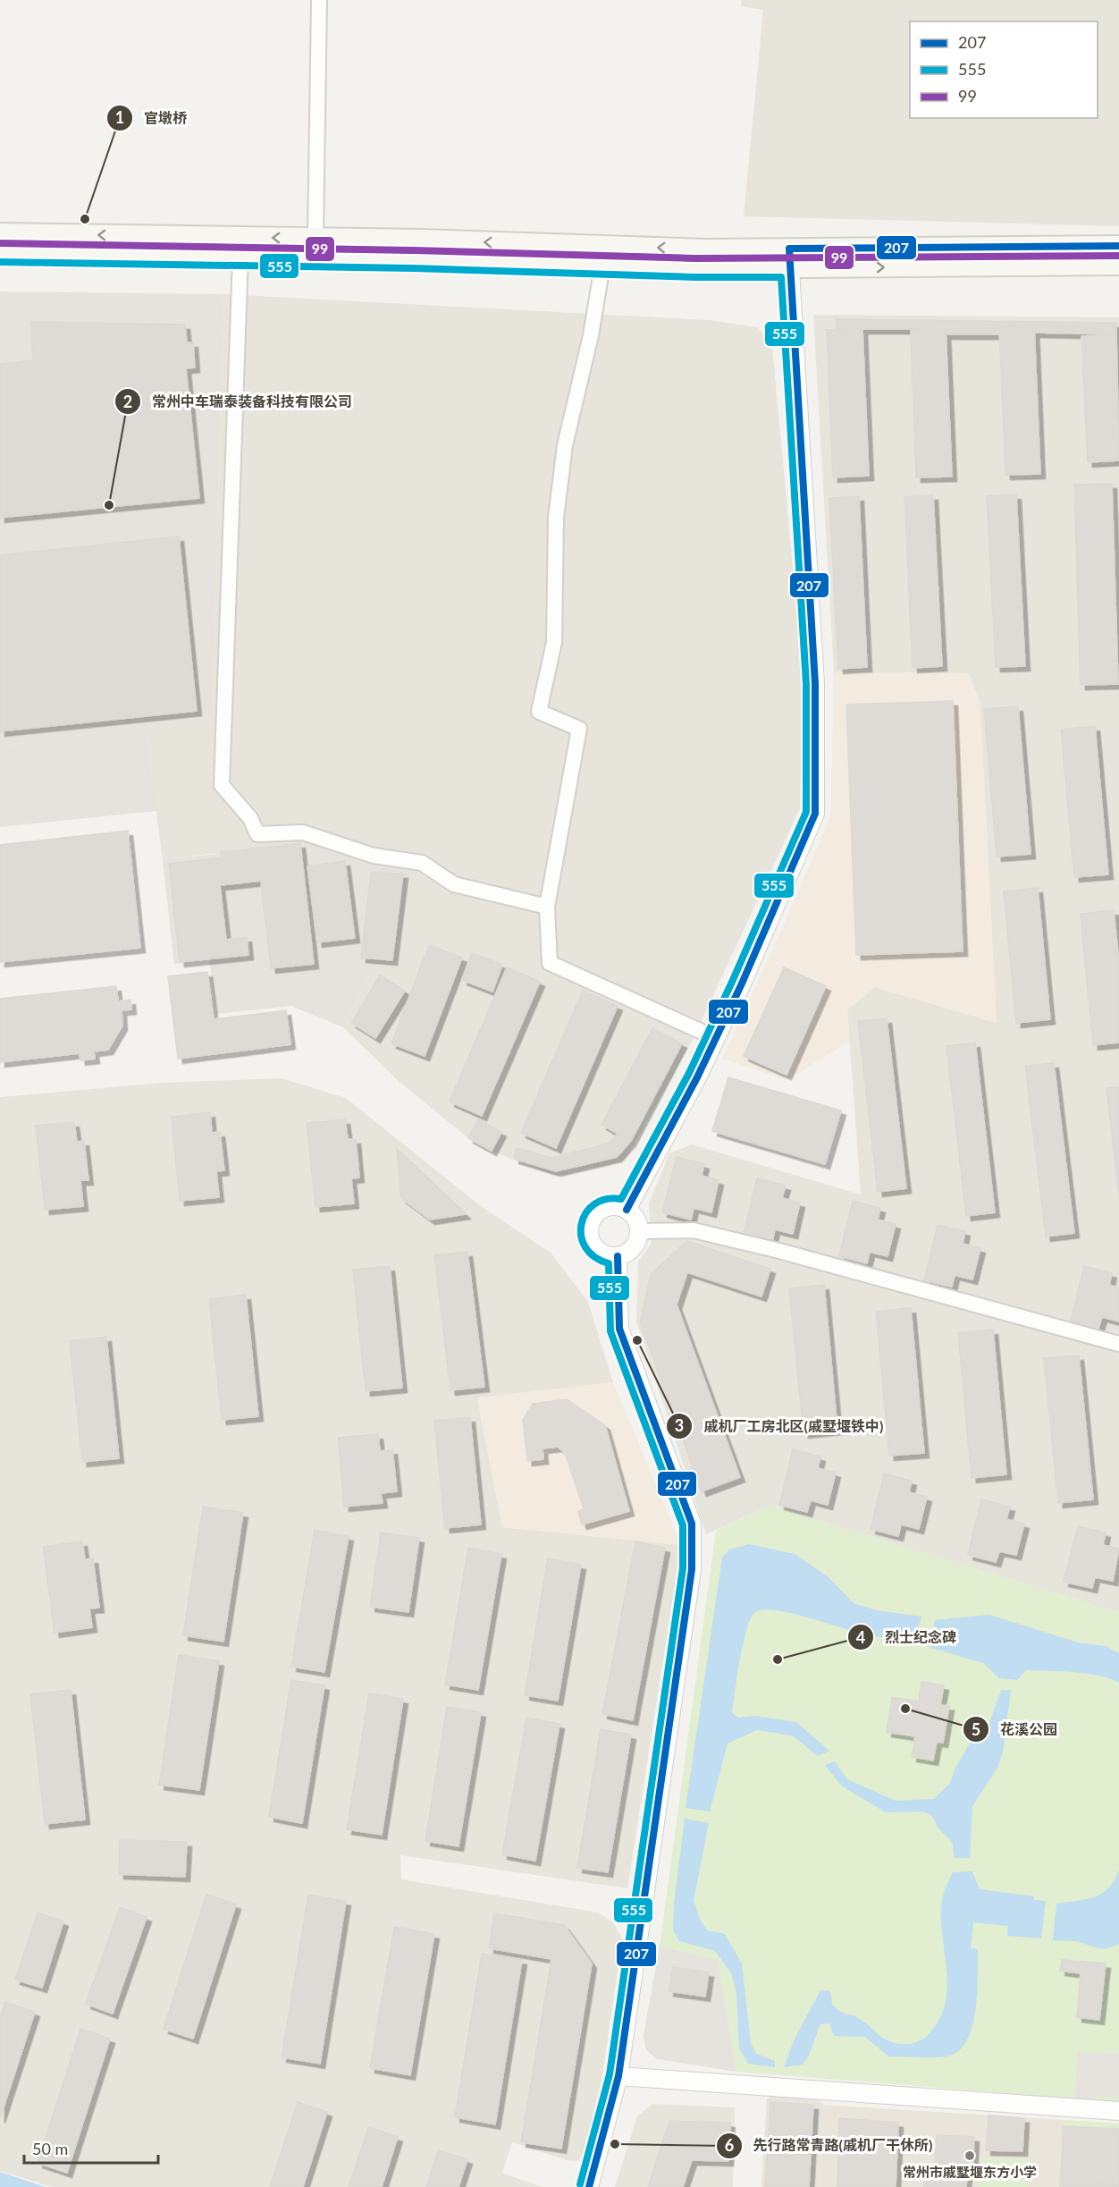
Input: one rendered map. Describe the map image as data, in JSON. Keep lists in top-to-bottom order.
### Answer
{
  "places": [
    "官墩桥",
    "常州中车瑞泰装备科技有限公司",
    "戚机厂工房北区(戚墅堰铁中)",
    "烈士纪念碑",
    "花溪公园",
    "先行路常青路(戚机厂干休所)",
    "常州市戚墅堰东方小学"
  ],
  "lines": ["transit line 99", "transit line 207", "transit line 555"],
  "legend": ["207", "555", "99"],
  "scale_bar": "50 m"
}
